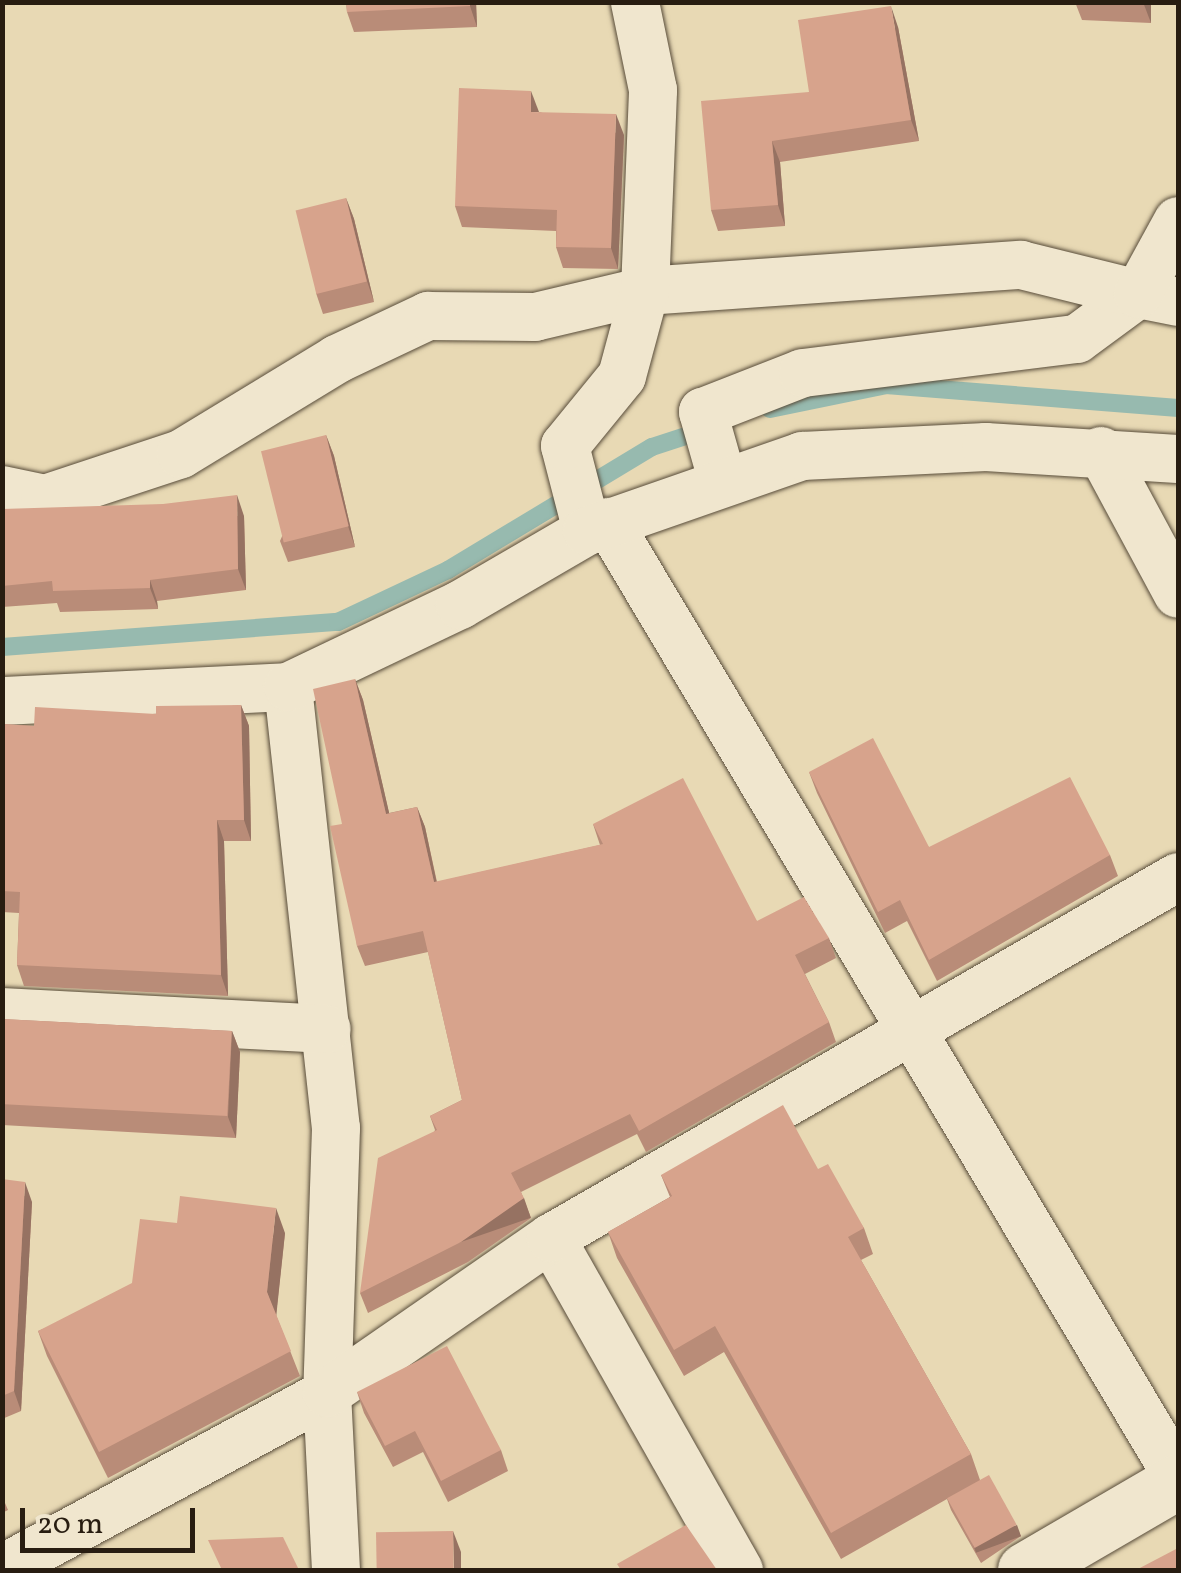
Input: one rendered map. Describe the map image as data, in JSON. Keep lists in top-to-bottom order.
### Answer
{
  "scale_bar": "20 m"
}
